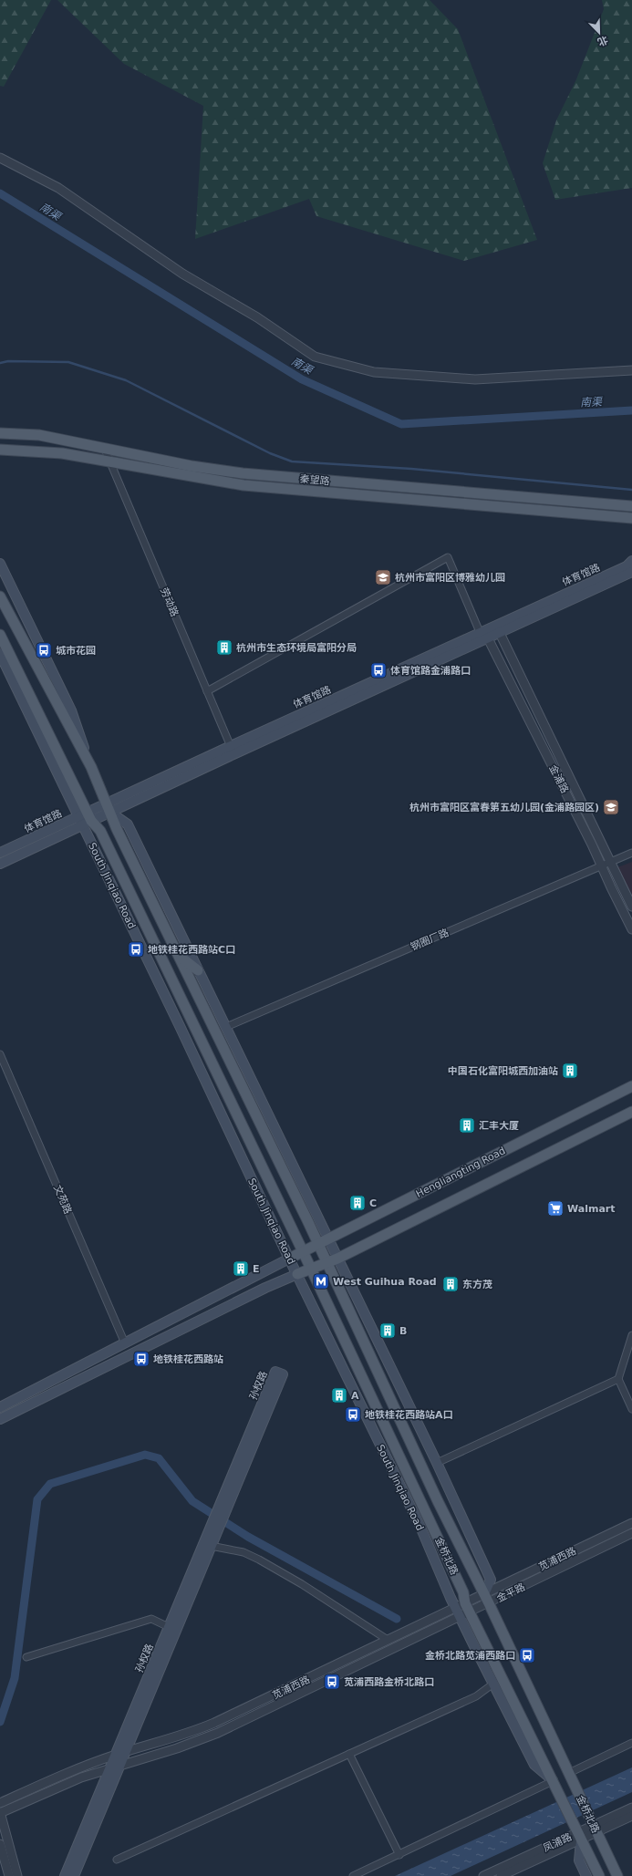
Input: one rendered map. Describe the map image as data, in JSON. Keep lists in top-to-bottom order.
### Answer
{
  "streets": {
    "main road": [
      "秦望路",
      "体育馆路",
      "South Jinqiao Road",
      "Hengliangting Road",
      "孙权路",
      "金桥北路"
    ],
    "street": [
      "劳动路",
      "金浦路",
      "钢圈厂路",
      "文苑路",
      "苋浦西路",
      "金平路",
      "凤浦路"
    ]
  },
  "crossings": [
    ["秦望路", "劳动路"],
    ["体育馆路", "劳动路"],
    ["体育馆路", "金浦路"],
    ["体育馆路", "South Jinqiao Road"],
    ["金浦路", "钢圈厂路"],
    ["South Jinqiao Road", "Hengliangting Road"],
    ["South Jinqiao Road", "金桥北路"],
    ["South Jinqiao Road", "苋浦西路"],
    ["Hengliangting Road", "金桥北路"],
    ["孙权路", "苋浦西路"],
    ["金桥北路", "苋浦西路"],
    ["金桥北路", "金平路"],
    ["金桥北路", "凤浦路"],
    ["苋浦西路", "金平路"]
  ],
  "water": ["南渠"],
  "places": {
    "school or university": ["杭州市富阳区博雅幼儿园", "杭州市富阳区富春第五幼儿园(金浦路园区)"],
    "building": [
      "杭州市生态环境局富阳分局",
      "中国石化富阳城西加油站",
      "汇丰大厦",
      "C",
      "E",
      "东方茂",
      "B",
      "A"
    ],
    "bus stop": [
      "城市花园",
      "体育馆路金浦路口",
      "地铁桂花西路站C口",
      "地铁桂花西路站",
      "地铁桂花西路站A口",
      "金桥北路苋浦西路口",
      "苋浦西路金桥北路口"
    ],
    "supermarket": ["Walmart"],
    "metro station": ["West Guihua Road"]
  },
  "north": "bottom right"
}
